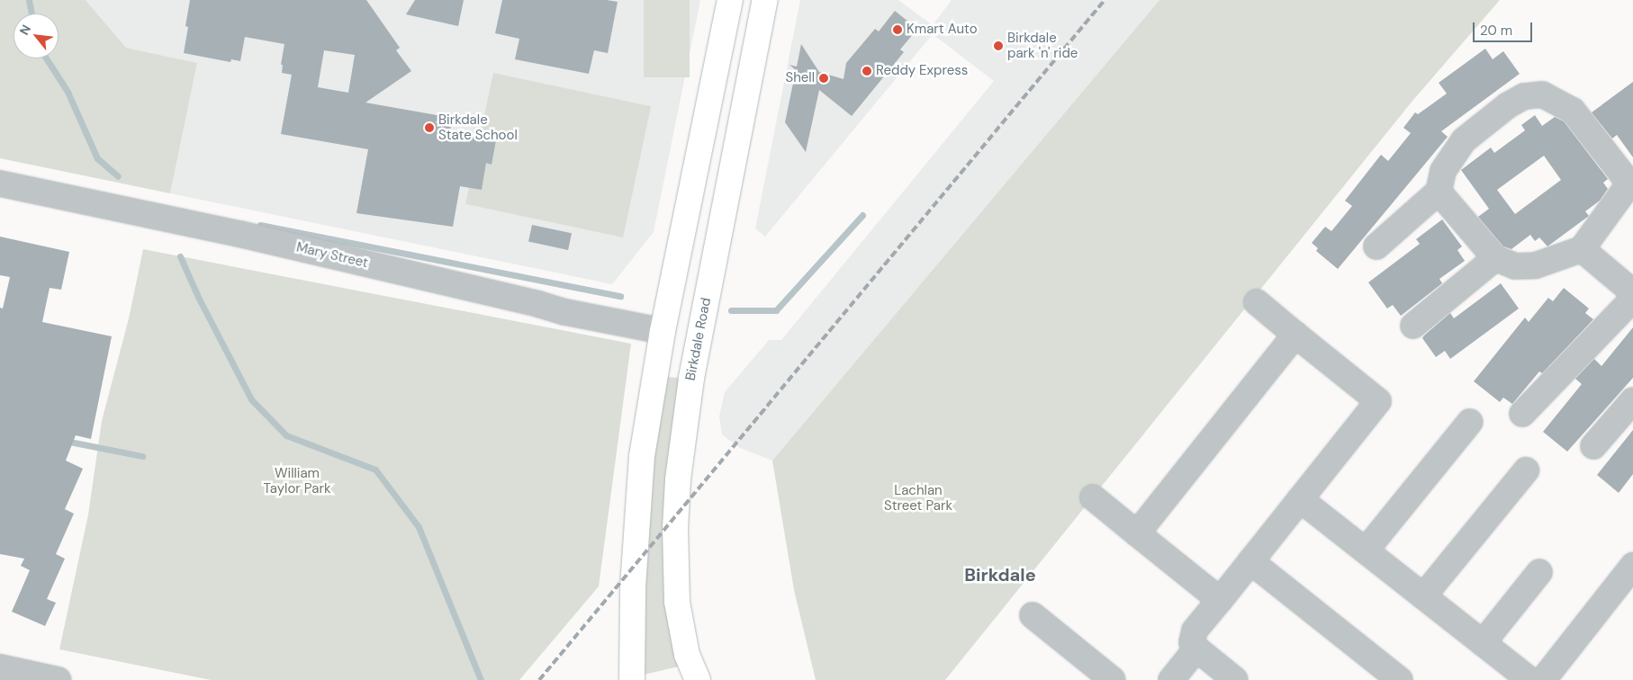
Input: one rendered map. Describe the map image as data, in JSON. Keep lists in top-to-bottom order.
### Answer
{
  "streets": {
    "main road": ["Birkdale Road"],
    "street": ["Mary Street"]
  },
  "districts": ["Birkdale"],
  "parks": ["William Taylor Park", "Lachlan Street Park"],
  "places": [
    "Kmart Auto",
    "Birkdale park 'n' ride",
    "Reddy Express",
    "Shell",
    "Birkdale State School"
  ],
  "scale_bar": "20 m",
  "north": "top left"
}
